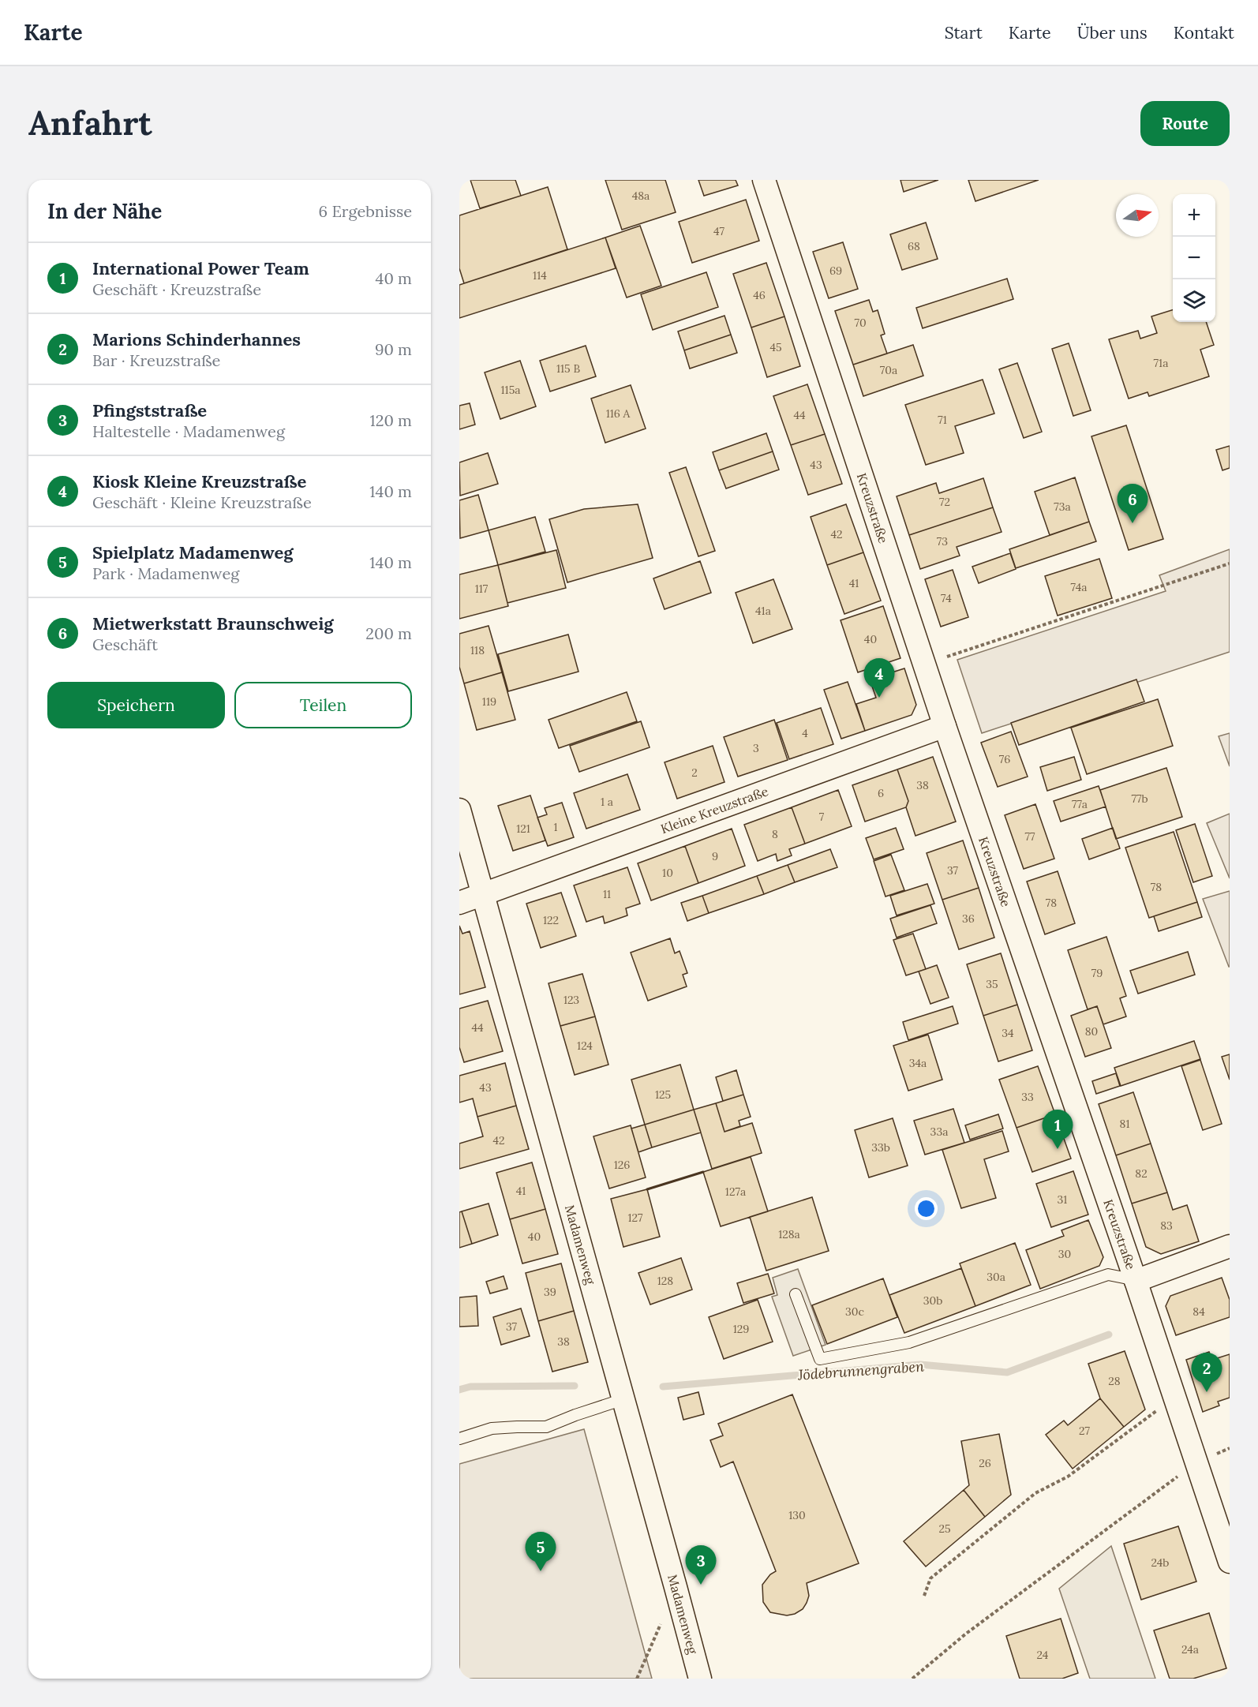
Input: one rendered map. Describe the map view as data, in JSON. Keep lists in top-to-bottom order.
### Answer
{
  "streets": {
    "street": ["Kreuzstraße", "Kleine Kreuzstraße", "Madamenweg"]
  },
  "crossings": [
    ["Kreuzstraße", "Kleine Kreuzstraße"],
    ["Kleine Kreuzstraße", "Madamenweg"]
  ],
  "water": ["Jödebrunnengraben"],
  "house_numbers": [
    "48a",
    "47",
    "68",
    "69",
    "114",
    "46",
    "70",
    "45",
    "71a",
    "115 B",
    "70a",
    "115a",
    "116 A",
    "44",
    "71",
    "43",
    "72",
    "73a",
    "42",
    "73",
    "41",
    "74a",
    "117",
    "74",
    "41a",
    "40",
    "118",
    "119",
    "4",
    "3",
    "76",
    "2",
    "38",
    "6",
    "77b",
    "1 a",
    "77a",
    "7",
    "1",
    "121",
    "8",
    "77",
    "9",
    "37",
    "10",
    "78",
    "11",
    "78",
    "36",
    "122",
    "79",
    "35",
    "123",
    "44",
    "80",
    "34",
    "124",
    "34a",
    "43",
    "125",
    "33",
    "81",
    "33a",
    "42",
    "33b",
    "126",
    "82",
    "41",
    "127a",
    "31",
    "127",
    "83",
    "128a",
    "40",
    "30",
    "30a",
    "128",
    "39",
    "30b",
    "30c",
    "84",
    "37",
    "129",
    "38",
    "28",
    "27",
    "26",
    "130",
    "25",
    "24b",
    "24a",
    "24"
  ],
  "north": "right",
  "page": {
    "header": "Karte",
    "nav": [
      "Start",
      "Karte",
      "Über uns",
      "Kontakt"
    ],
    "buttons": [
      "Route",
      ["Speichern", "Teilen"]
    ],
    "title": "Anfahrt",
    "heading": ["In der Nähe", "6 Ergebnisse"],
    "map_buttons": ["+", "−"],
    "list": [
      {
        "mark": "1",
        "name": "International Power Team",
        "note": "Geschäft · Kreuzstraße",
        "value": "40 m"
      },
      {
        "mark": "2",
        "name": "Marions Schinderhannes",
        "note": "Bar · Kreuzstraße",
        "value": "90 m"
      },
      {
        "mark": "3",
        "name": "Pfingststraße",
        "note": "Haltestelle · Madamenweg",
        "value": "120 m"
      },
      {
        "mark": "4",
        "name": "Kiosk Kleine Kreuzstraße",
        "note": "Geschäft · Kleine Kreuzstraße",
        "value": "140 m"
      },
      {
        "mark": "5",
        "name": "Spielplatz Madamenweg",
        "note": "Park · Madamenweg",
        "value": "140 m"
      },
      {
        "mark": "6",
        "name": "Mietwerkstatt Braunschweig",
        "note": "Geschäft",
        "value": "200 m"
      }
    ],
    "pins": [
      "6",
      "4",
      "1",
      "2",
      "5",
      "3"
    ]
  }
}
